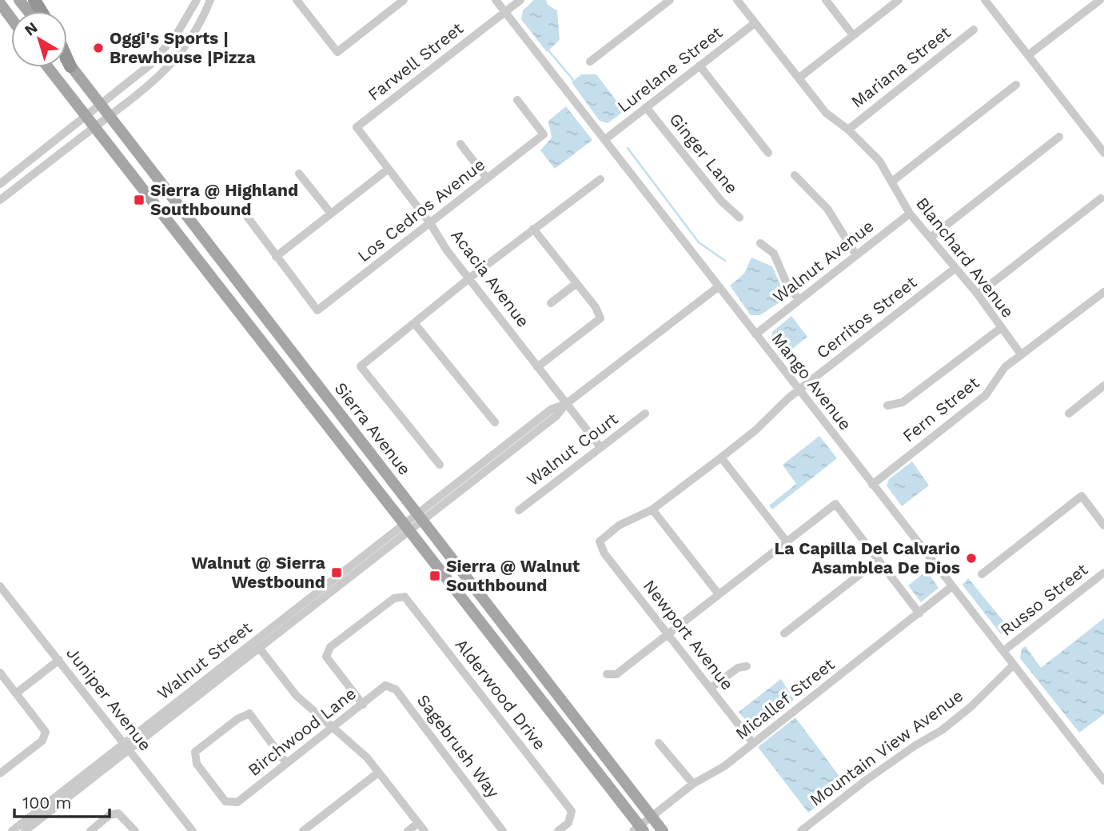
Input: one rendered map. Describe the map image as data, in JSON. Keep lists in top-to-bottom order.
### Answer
{
  "streets": {
    "main road": ["Sierra Avenue"],
    "street": [
      "Farwell Street",
      "Mariana Street",
      "Lurelane Street",
      "Ginger Lane",
      "Los Cedros Avenue",
      "Blanchard Avenue",
      "Walnut Avenue",
      "Acacia Avenue",
      "Cerritos Street",
      "Mango Avenue",
      "Fern Street",
      "Walnut Court",
      "Russo Street",
      "Newport Avenue",
      "Walnut Street",
      "Alderwood Drive",
      "Juniper Avenue",
      "Micallef Street",
      "Birchwood Lane",
      "Sagebrush Way",
      "Mountain View Avenue"
    ]
  },
  "crossings": [
    ["Farwell Street", "Acacia Avenue"],
    ["Farwell Street", "Mango Avenue"],
    ["Mariana Street", "Blanchard Avenue"],
    ["Lurelane Street", "Ginger Lane"],
    ["Lurelane Street", "Blanchard Avenue"],
    ["Lurelane Street", "Mango Avenue"],
    ["Los Cedros Avenue", "Acacia Avenue"],
    ["Blanchard Avenue", "Walnut Avenue"],
    ["Blanchard Avenue", "Cerritos Street"],
    ["Blanchard Avenue", "Fern Street"],
    ["Walnut Avenue", "Mango Avenue"],
    ["Acacia Avenue", "Walnut Court"],
    ["Acacia Avenue", "Walnut Street"],
    ["Cerritos Street", "Mango Avenue"],
    ["Cerritos Street", "Newport Avenue"],
    ["Mango Avenue", "Fern Street"],
    ["Mango Avenue", "Russo Street"],
    ["Mango Avenue", "Walnut Street"],
    ["Mango Avenue", "Micallef Street"],
    ["Mango Avenue", "Mountain View Avenue"],
    ["Sierra Avenue", "Walnut Street"],
    ["Sierra Avenue", "Micallef Street"],
    ["Newport Avenue", "Micallef Street"],
    ["Walnut Street", "Juniper Avenue"],
    ["Alderwood Drive", "Birchwood Lane"],
    ["Birchwood Lane", "Sagebrush Way"]
  ],
  "places": {
    "other": ["Oggi's Sports | Brewhouse |Pizza", "La Capilla Del Calvario Asamblea De Dios"],
    "transit": ["Sierra @ Highland Southbound", "Walnut @ Sierra Westbound", "Sierra @ Walnut Southbound"]
  },
  "scale_bar": "100 m",
  "north": "top left"
}
